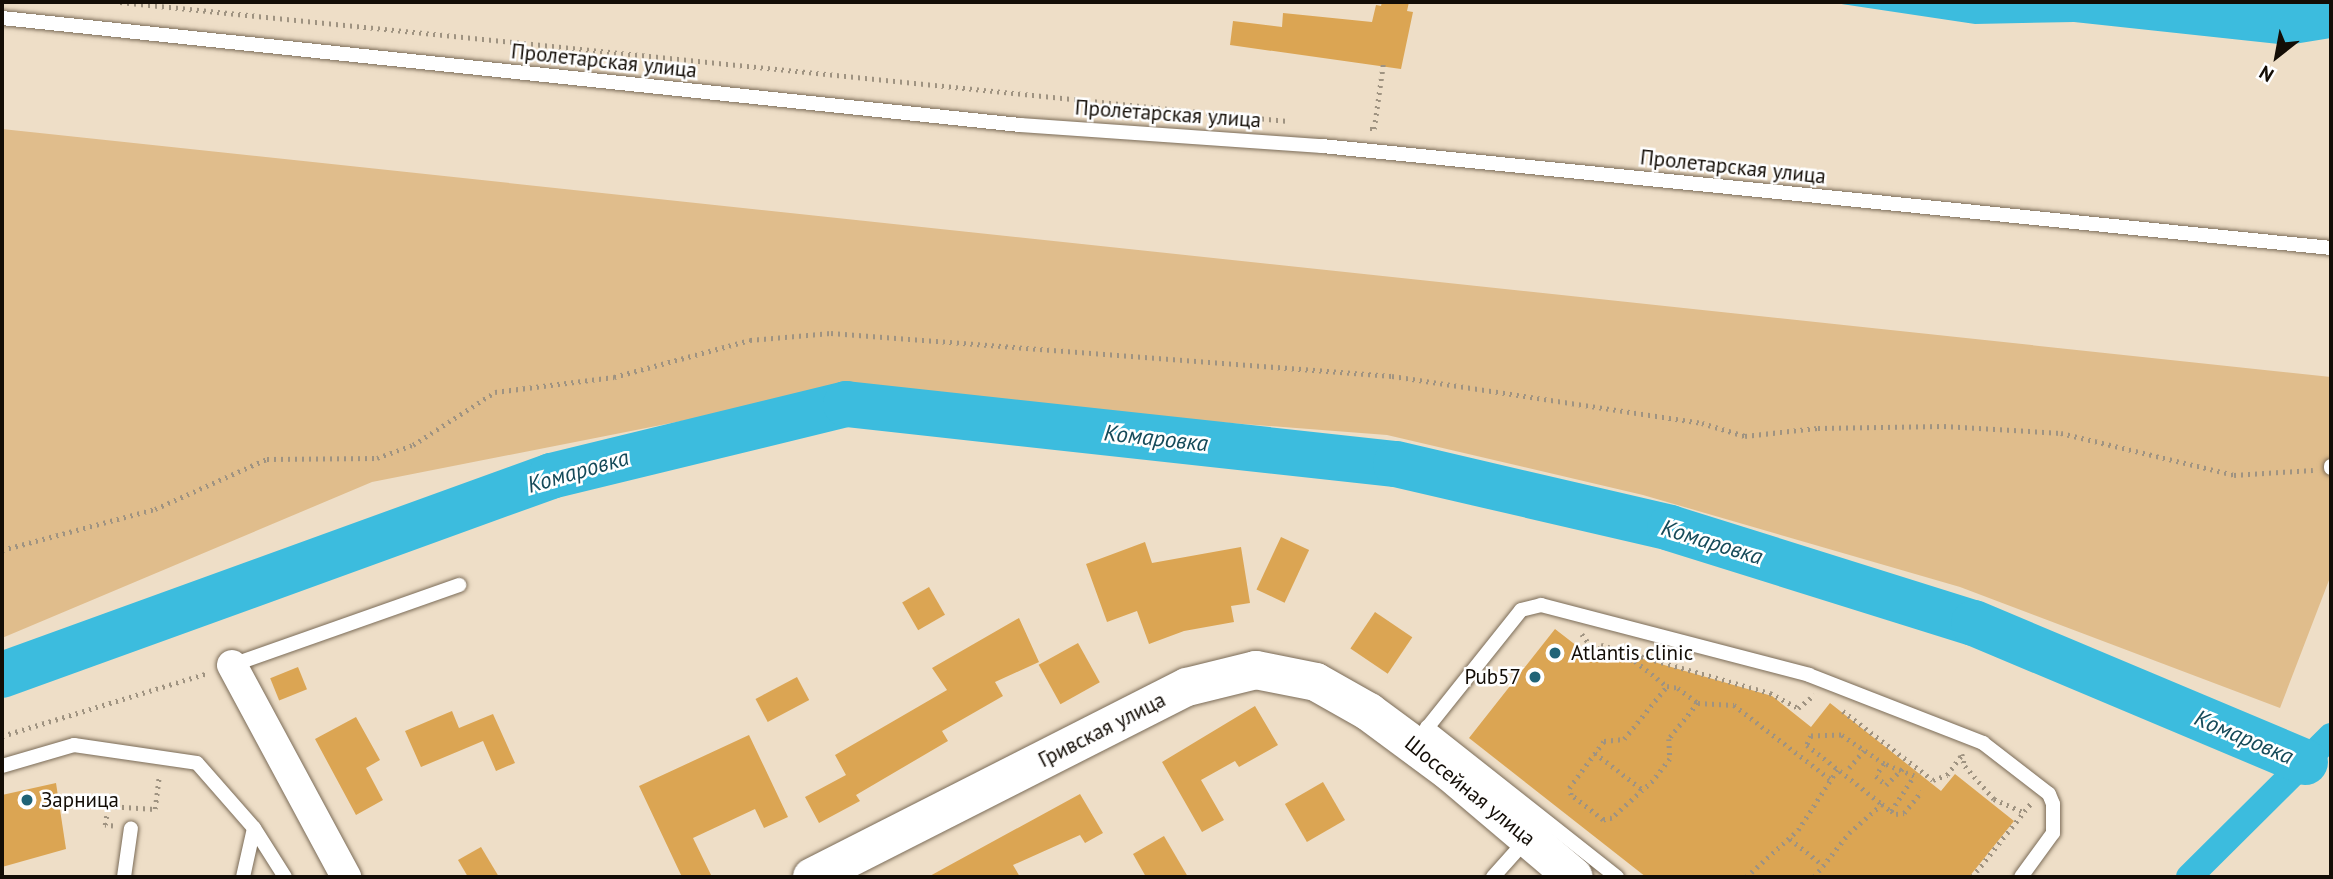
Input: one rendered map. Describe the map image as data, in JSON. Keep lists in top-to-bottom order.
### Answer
{
  "streets": {
    "street": ["Гривская улица", "Шоссейная улица"],
    "lane": ["Пролетарская улица"]
  },
  "crossings": [
    ["Гривская улица", "Шоссейная улица"]
  ],
  "water": ["Комаровка"],
  "places": ["Atlantis clinic", "Pub57", "Зарница"],
  "north": "bottom left"
}
